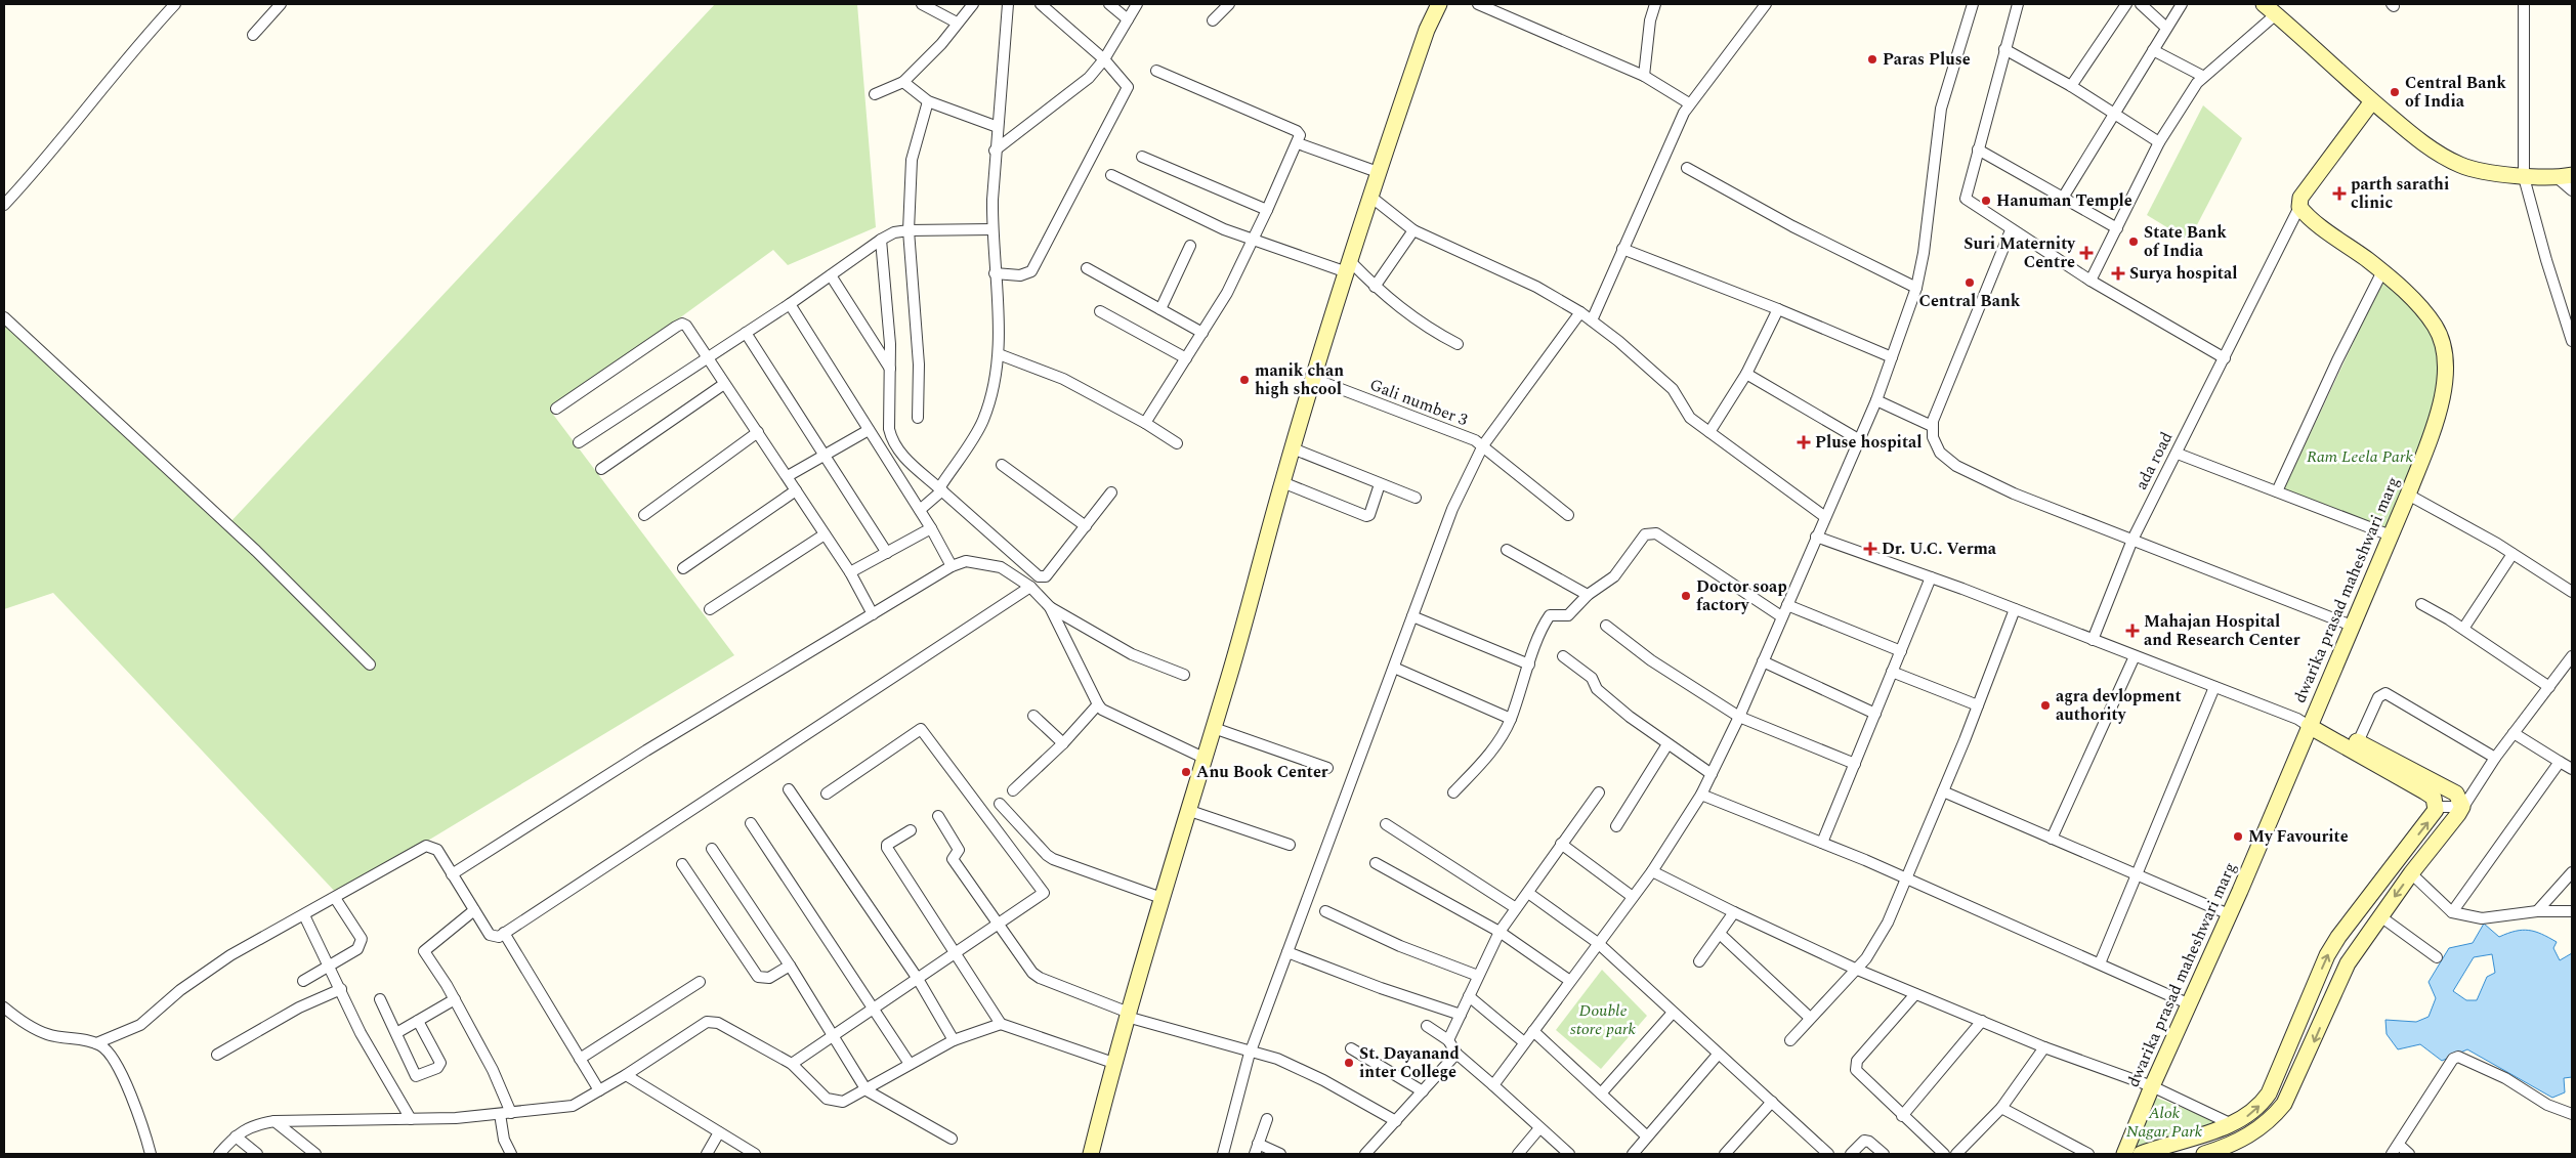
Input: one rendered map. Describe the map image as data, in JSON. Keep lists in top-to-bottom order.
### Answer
{
  "streets": {
    "street": ["Gali number 3", "ada road", "dwarika prasad maheshwari marg"]
  },
  "crossings": [
    ["ada road", "dwarika prasad maheshwari marg"]
  ],
  "parks": ["Ram Leela Park", "Double store park", "Alok Nagar Park"],
  "places": {
    "other": [
      "Paras Pluse",
      "Central Bank of India",
      "Hanuman Temple",
      "State Bank of India",
      "Central Bank",
      "manik chan high shcool",
      "Doctor soap factory",
      "agra devlopment authority",
      "Anu Book Center",
      "My Favourite",
      "St. Dayanand inter College"
    ],
    "health": [
      "parth sarathi clinic",
      "Suri Maternity Centre",
      "Surya hospital",
      "Pluse hospital",
      "Dr. U.C. Verma",
      "Mahajan Hospital and Research Center"
    ]
  }
}
